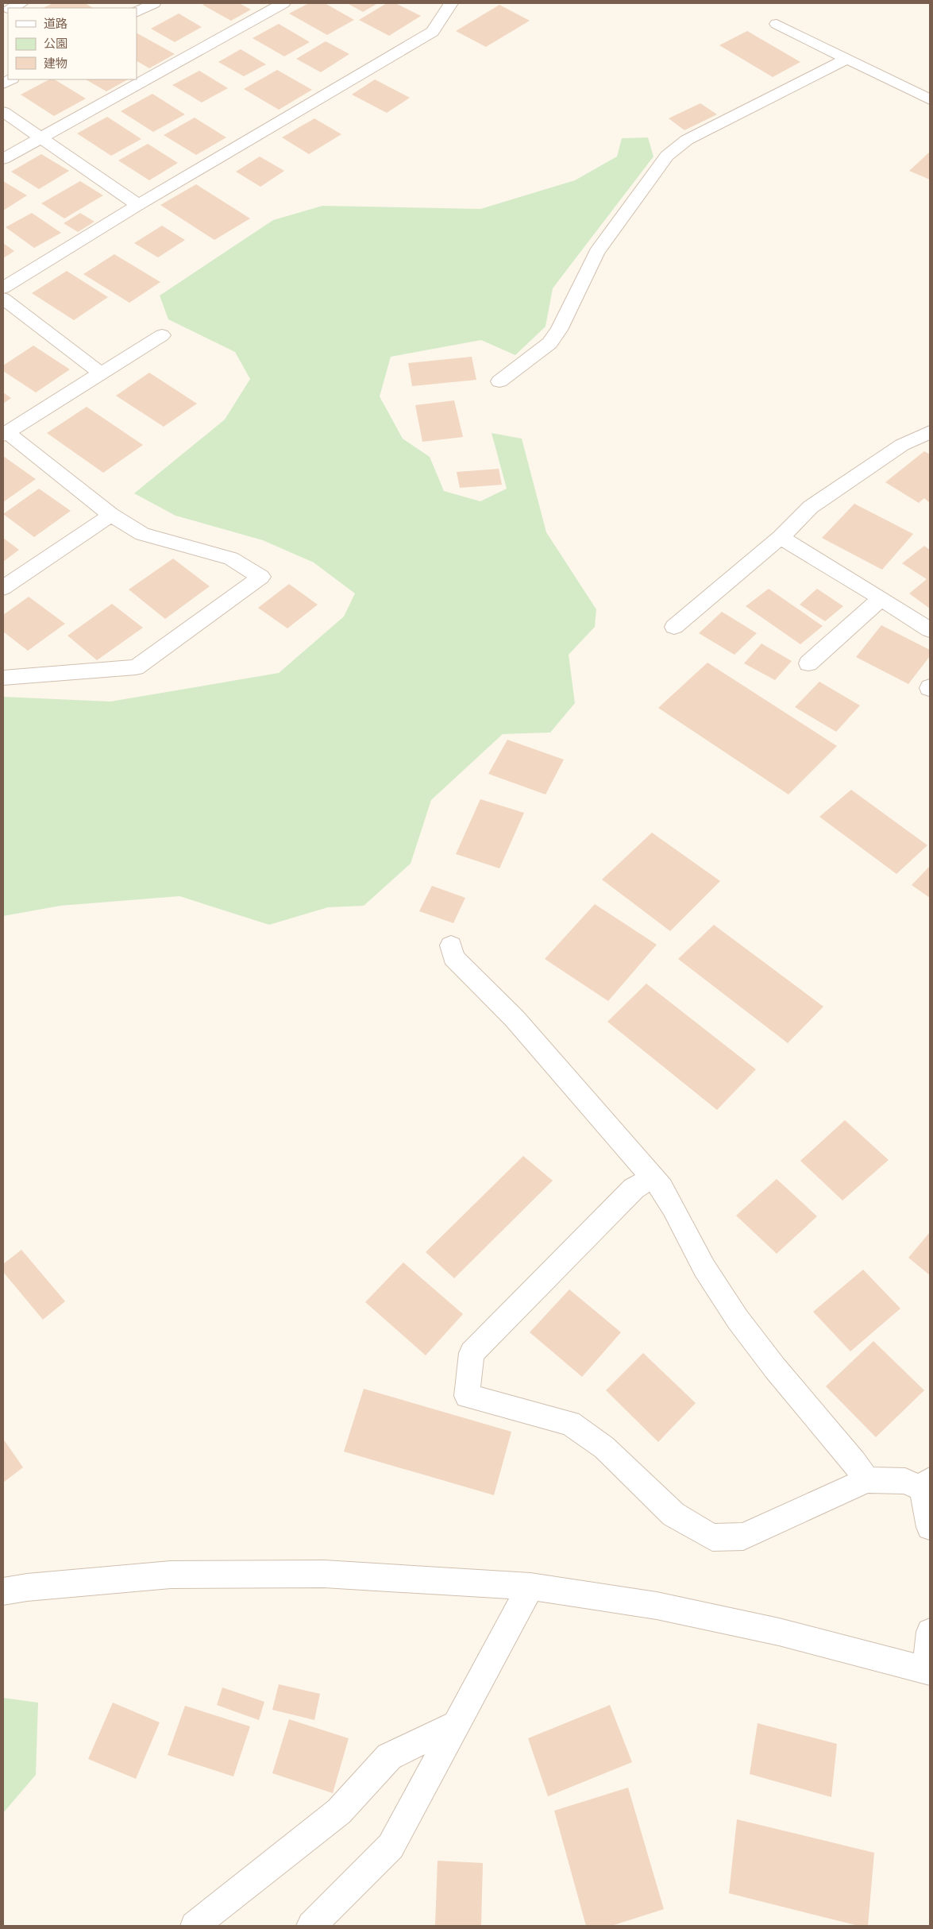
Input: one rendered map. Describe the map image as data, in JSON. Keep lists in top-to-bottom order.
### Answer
{
  "legend": ["道路", "公園", "建物"]
}
